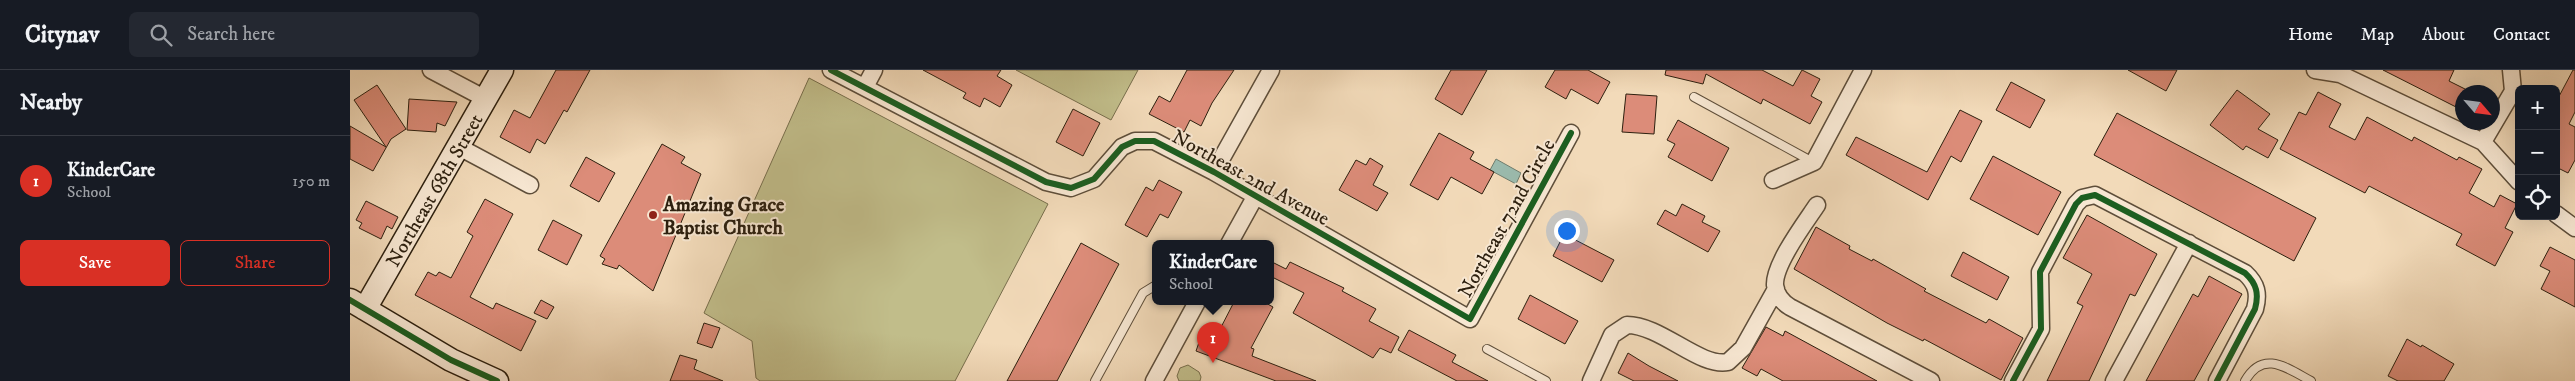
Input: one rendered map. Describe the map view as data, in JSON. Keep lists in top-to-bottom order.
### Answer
{
  "streets": {
    "street": ["Northeast 2nd Avenue", "Northeast 68th Street", "Northeast 72nd Circle"]
  },
  "crossings": [
    ["Northeast 2nd Avenue", "Northeast 72nd Circle"]
  ],
  "places": ["Amazing Grace Baptist Church"],
  "north": "bottom right",
  "page": {
    "header": "Citynav",
    "search": "Search here",
    "nav": [
      "Home",
      "Map",
      "About",
      "Contact"
    ],
    "heading": "Nearby",
    "map_buttons": ["+", "−"],
    "list": [
      {
        "mark": "1",
        "name": "KinderCare",
        "note": "School",
        "value": "150 m"
      }
    ],
    "buttons": ["Save", "Share"],
    "popup": ["KinderCare", "School"],
    "pins": "1"
  }
}
